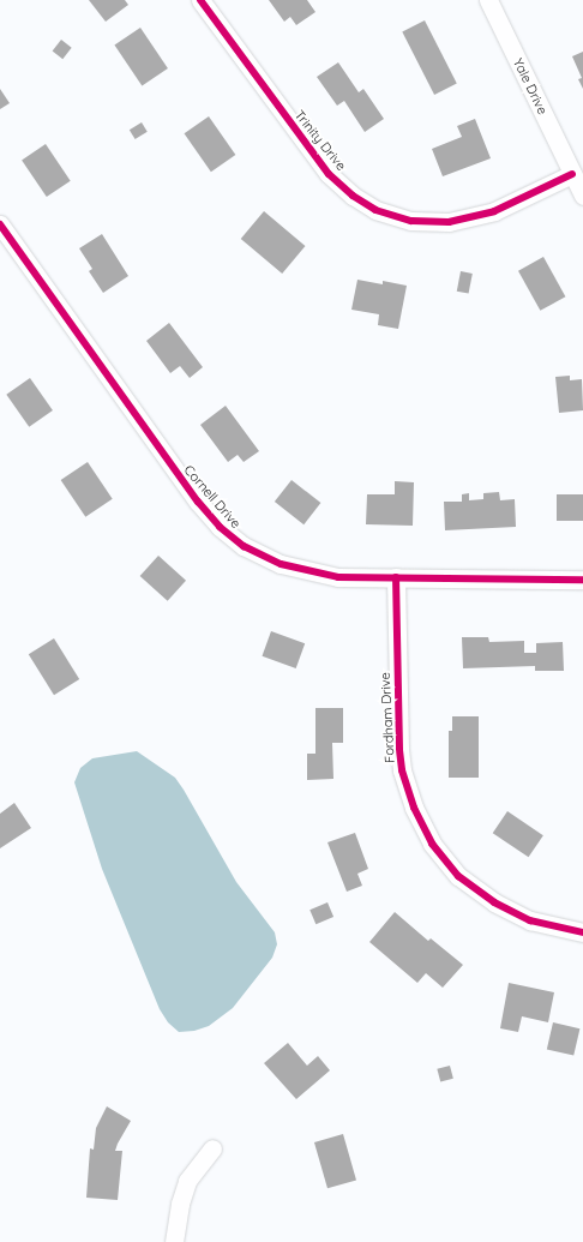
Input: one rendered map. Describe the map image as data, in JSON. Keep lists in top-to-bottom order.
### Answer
{
  "streets": {
    "street": [
      "Yale Drive",
      "Trinity Drive",
      "Cornell Drive",
      "Fordham Drive"
    ]
  },
  "crossings": [
    ["Yale Drive", "Trinity Drive"],
    ["Cornell Drive", "Fordham Drive"]
  ]
}
